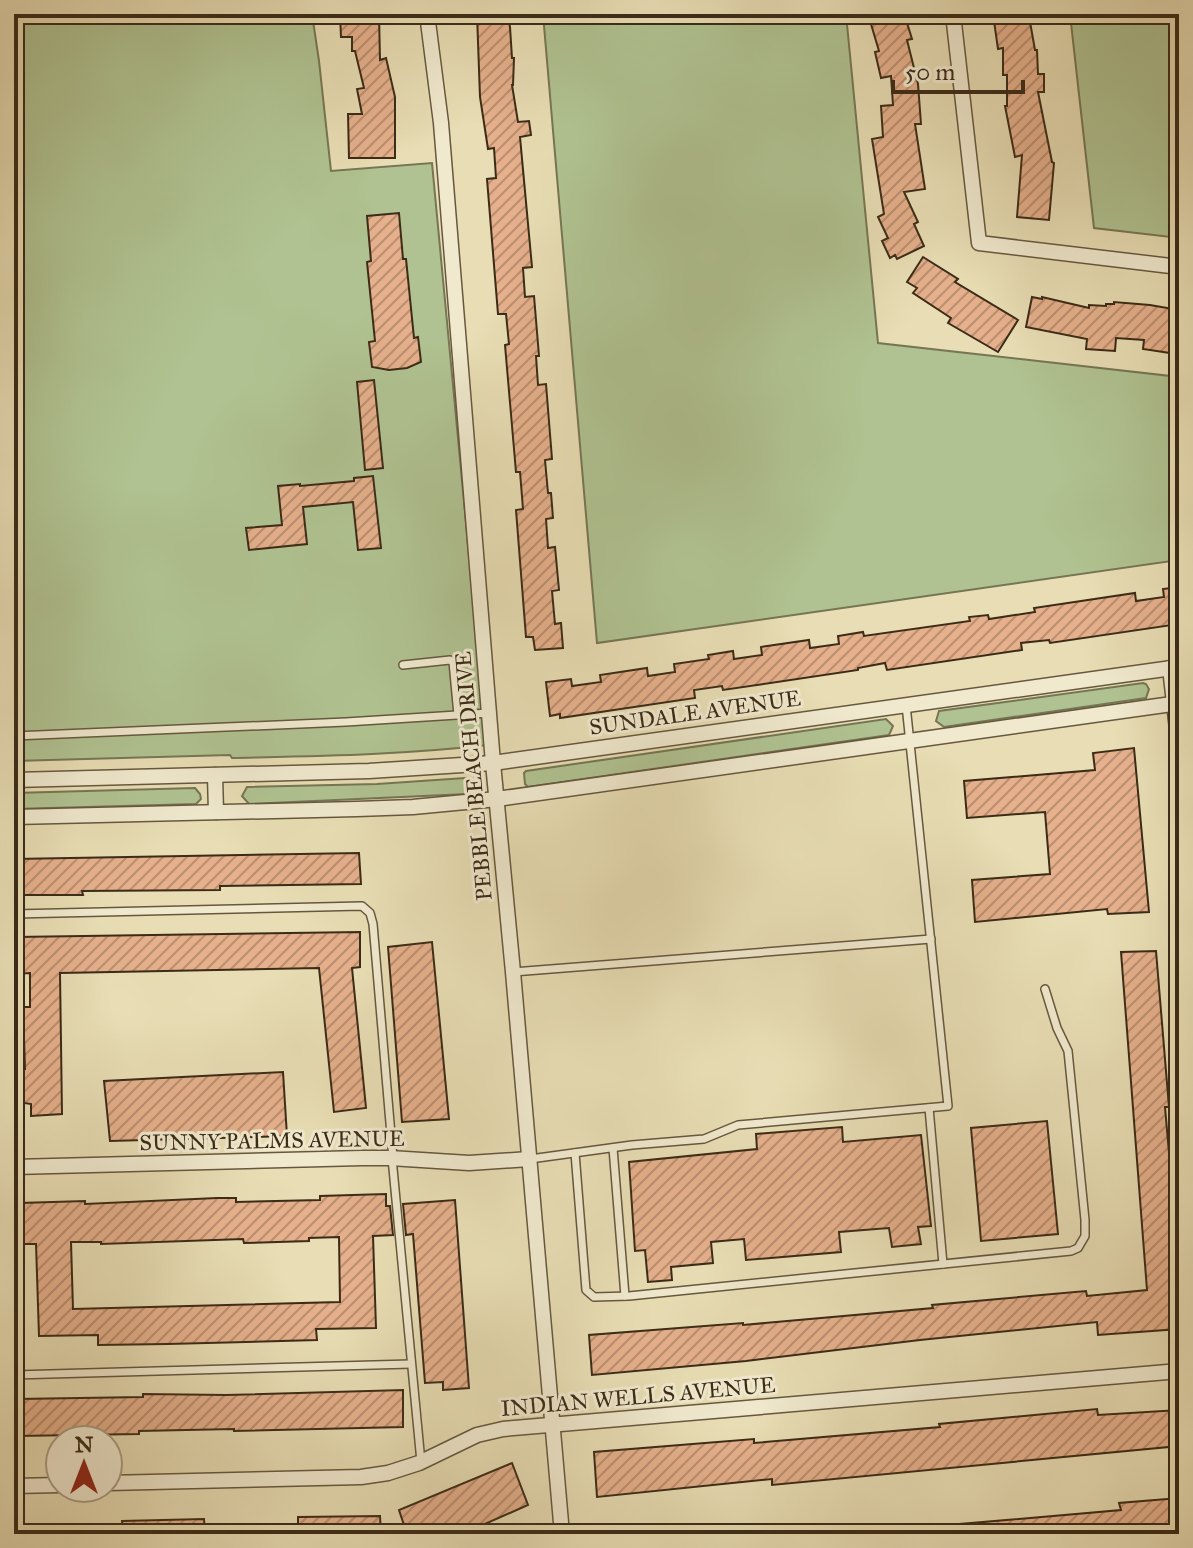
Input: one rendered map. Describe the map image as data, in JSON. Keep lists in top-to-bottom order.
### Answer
{
  "streets": {
    "street": [
      "SUNDALE AVENUE",
      "PEBBLE BEACH DRIVE",
      "SUNNY PALMS AVENUE",
      "INDIAN WELLS AVENUE"
    ]
  },
  "crossings": [
    ["SUNDALE AVENUE", "PEBBLE BEACH DRIVE"],
    ["PEBBLE BEACH DRIVE", "SUNNY PALMS AVENUE"],
    ["PEBBLE BEACH DRIVE", "INDIAN WELLS AVENUE"]
  ],
  "scale_bar": "50 m",
  "north": "top"
}
